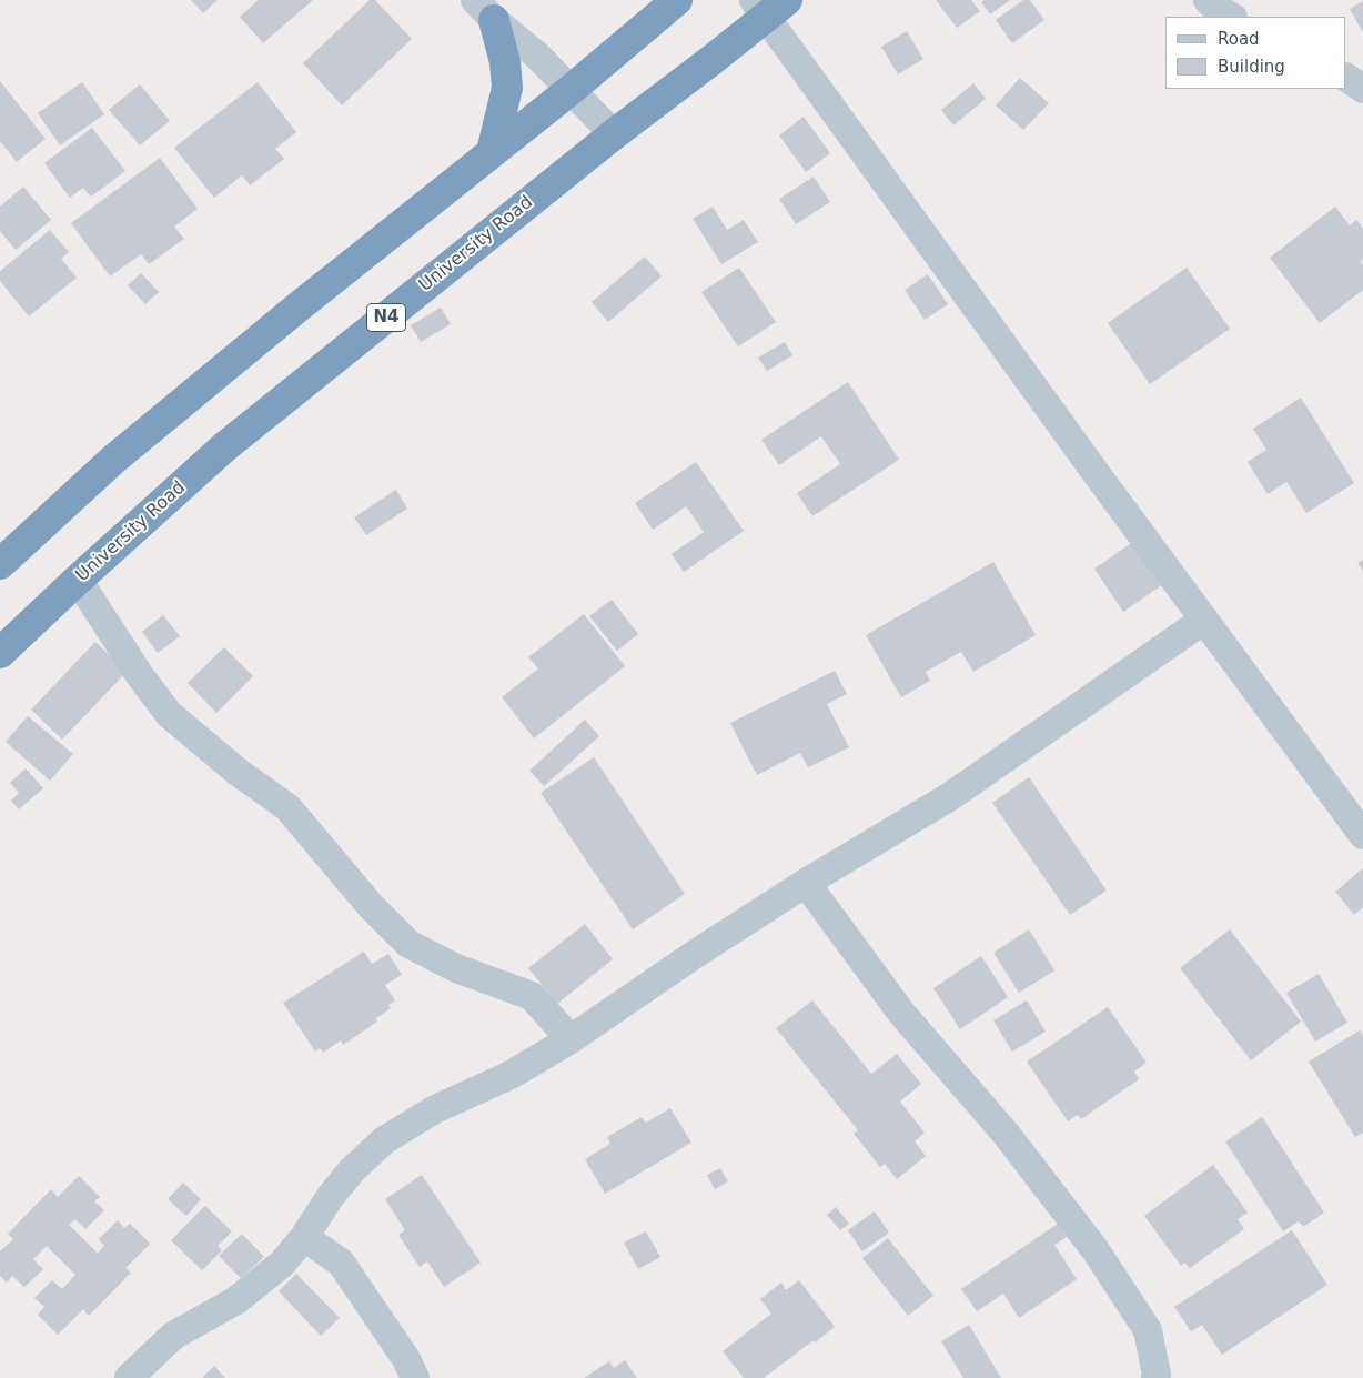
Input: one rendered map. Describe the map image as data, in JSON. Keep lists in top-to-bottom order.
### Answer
{
  "streets": {
    "highway": ["University Road", "N4"]
  },
  "legend": ["Road", "Building"]
}
